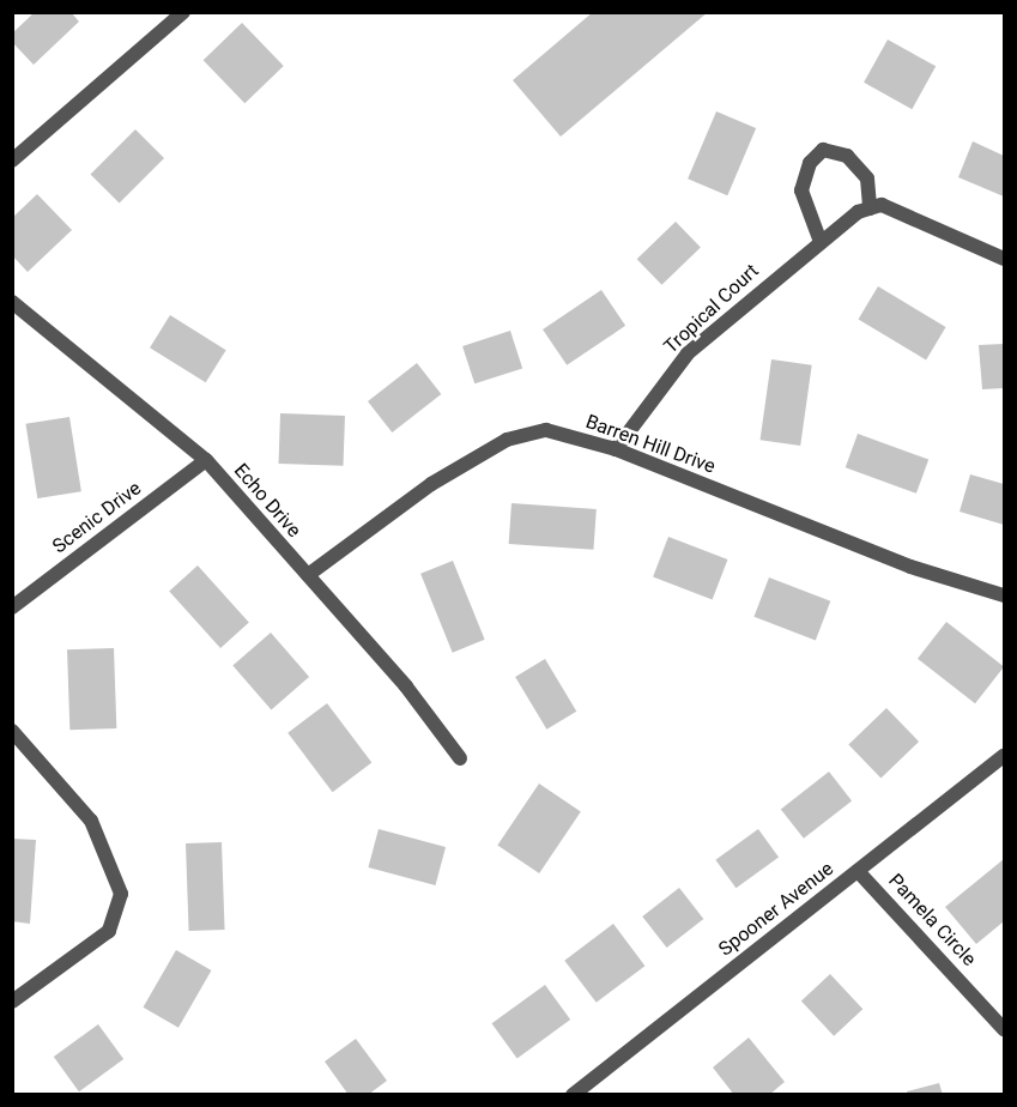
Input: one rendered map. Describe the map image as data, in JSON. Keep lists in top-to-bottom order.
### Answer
{
  "streets": {
    "street": [
      "Tropical Court",
      "Barren Hill Drive",
      "Echo Drive",
      "Scenic Drive",
      "Spooner Avenue",
      "Pamela Circle"
    ]
  },
  "crossings": [
    ["Tropical Court", "Barren Hill Drive"],
    ["Barren Hill Drive", "Echo Drive"],
    ["Echo Drive", "Scenic Drive"],
    ["Spooner Avenue", "Pamela Circle"]
  ]
}
